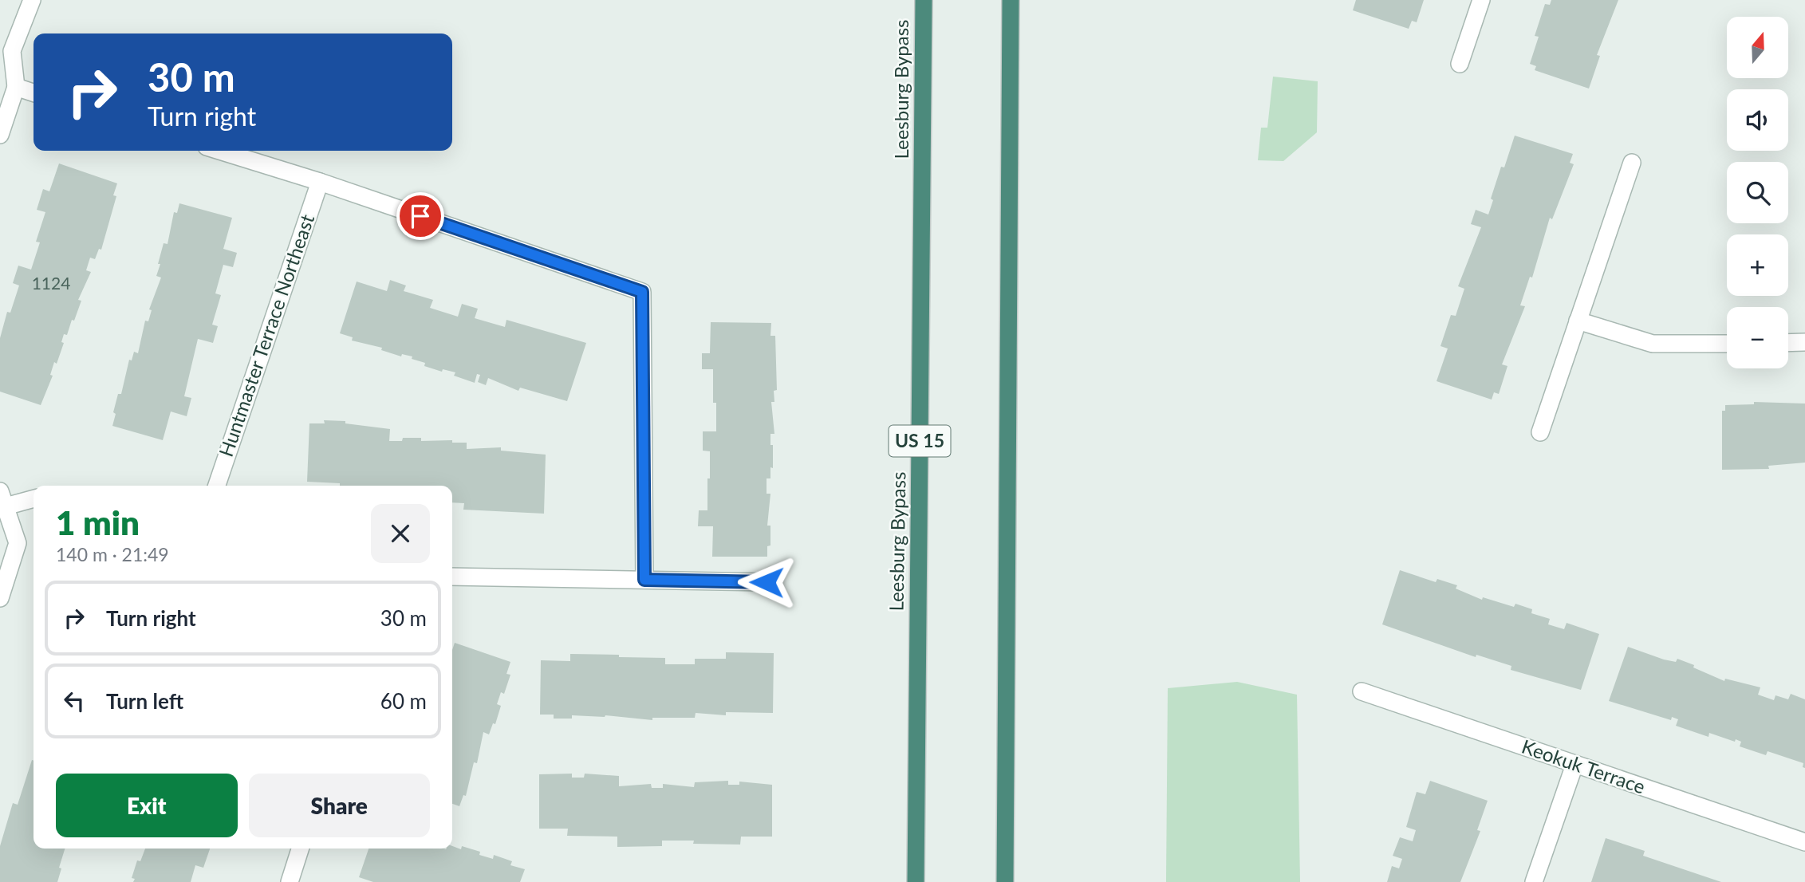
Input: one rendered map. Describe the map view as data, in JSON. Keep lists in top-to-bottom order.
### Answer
{
  "streets": {
    "highway": ["Leesburg Bypass", "US 15"],
    "street": ["Huntmaster Terrace Northeast", "Keokuk Terrace"]
  },
  "house_numbers": ["1124"],
  "north": "top",
  "page": {
    "map_buttons": ["+", "−"],
    "turn": ["30 m", "Turn right"],
    "heading": ["1 min", "140 m · 21:49"],
    "list": [
      {
        "name": "Turn right",
        "value": "30 m"
      },
      {
        "name": "Turn left",
        "value": "60 m"
      }
    ],
    "buttons": ["Exit", "Share"]
  }
}
